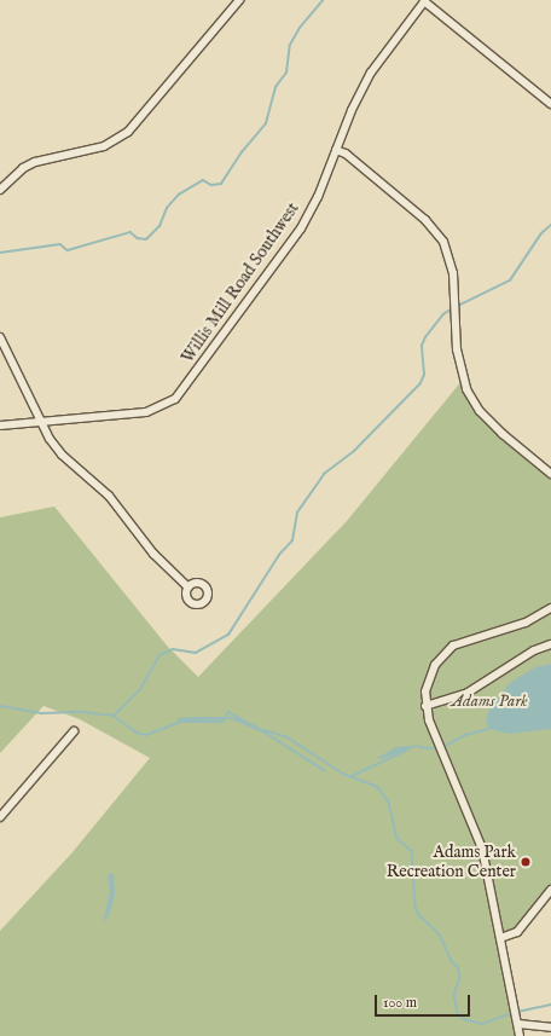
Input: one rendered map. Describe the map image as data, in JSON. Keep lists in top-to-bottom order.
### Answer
{
  "streets": {
    "street": ["Willis Mill Road Southwest"]
  },
  "parks": ["Adams Park"],
  "places": ["Adams Park Recreation Center"],
  "scale_bar": "100 m"
}
